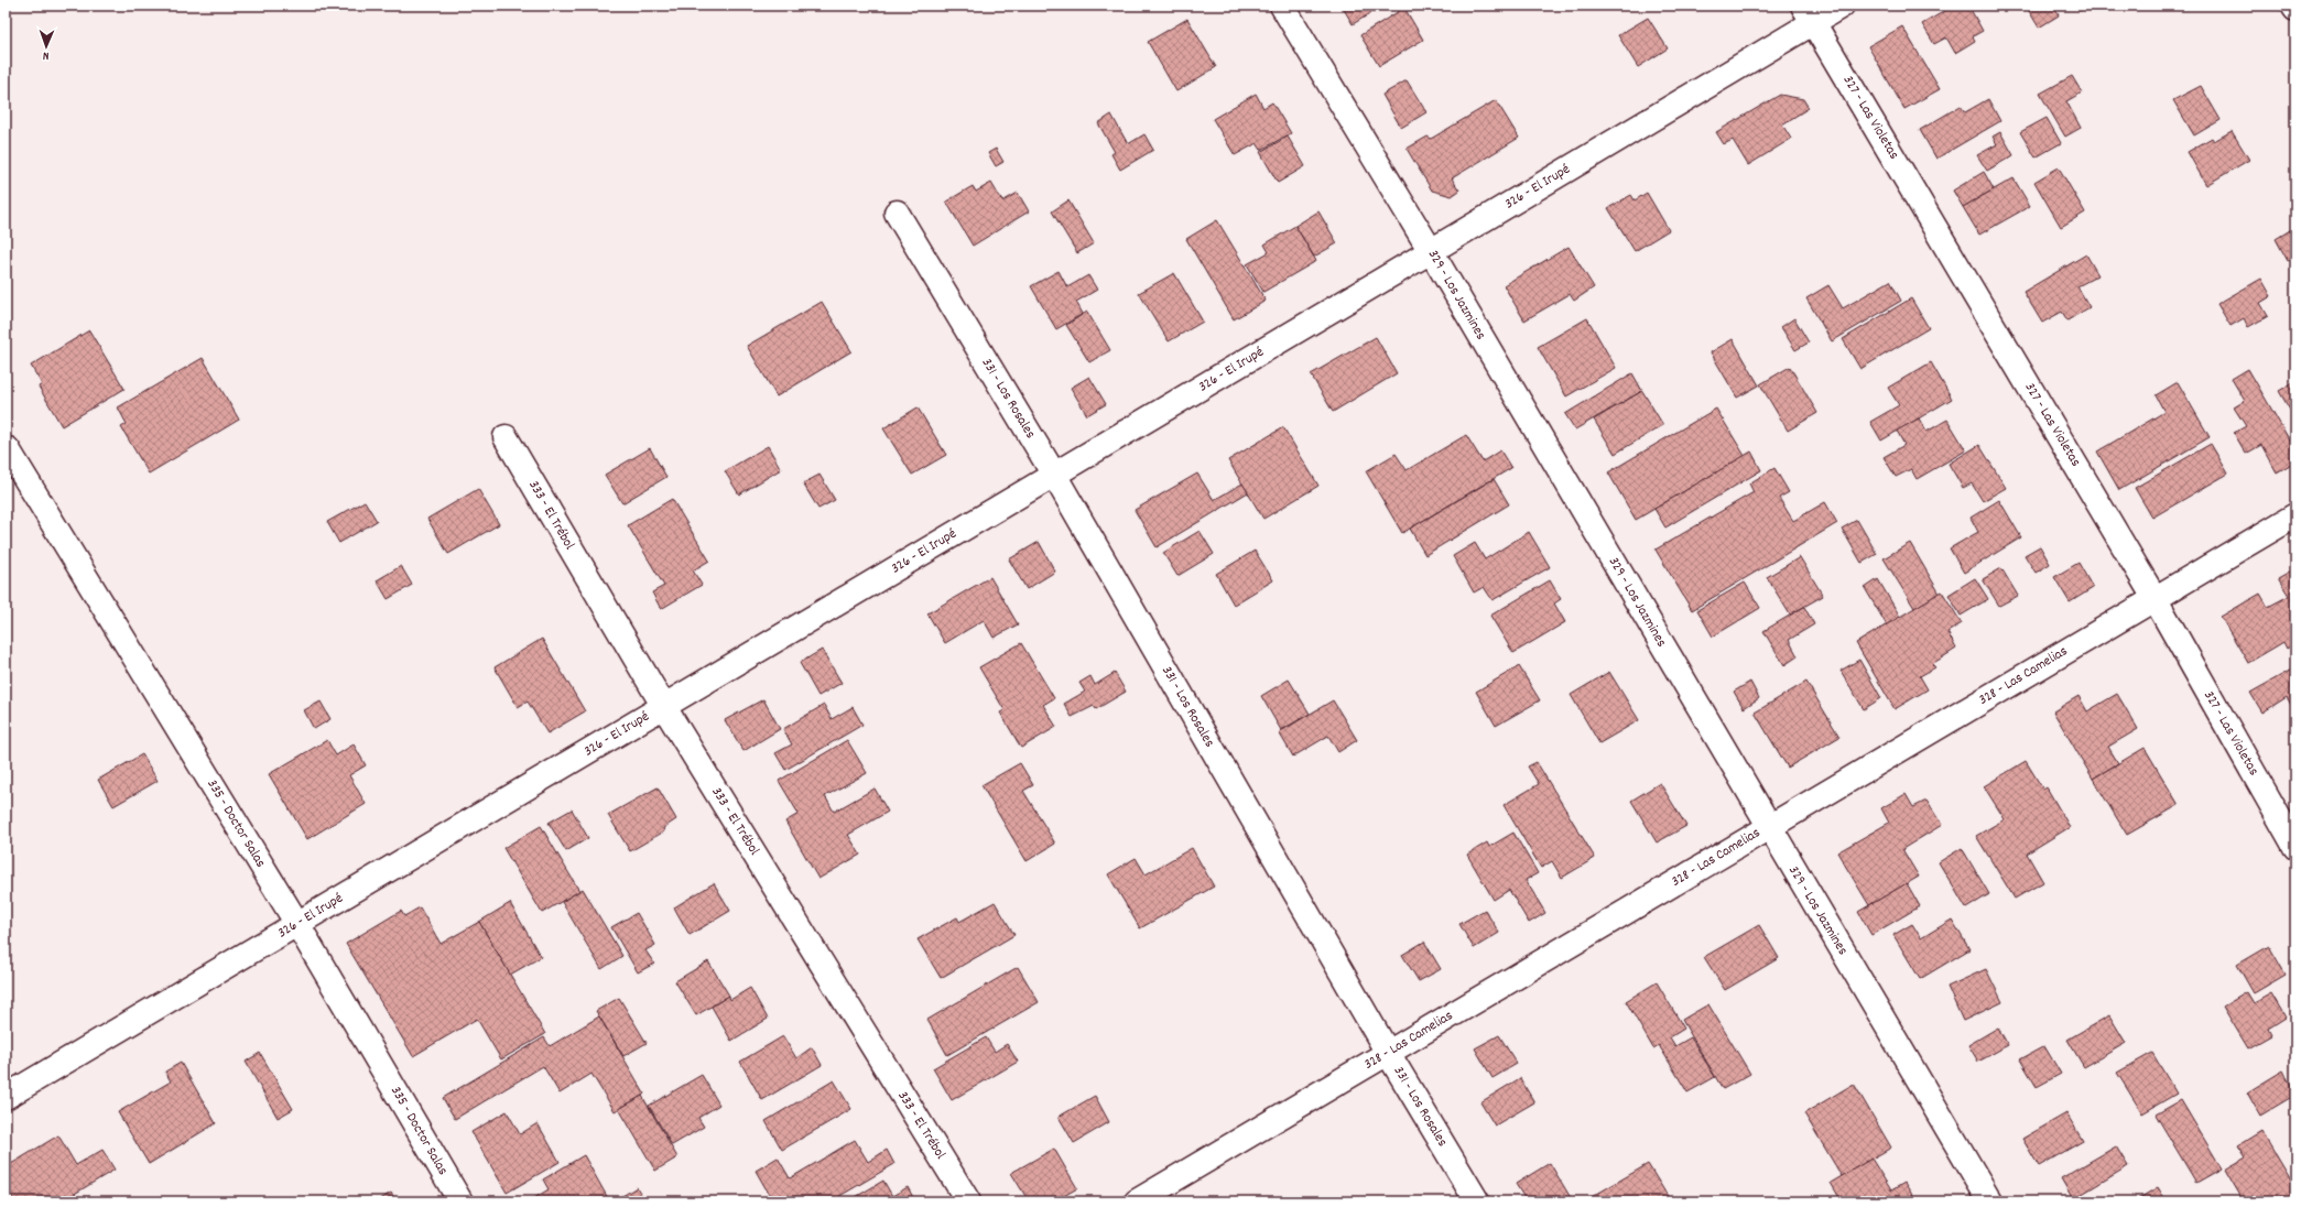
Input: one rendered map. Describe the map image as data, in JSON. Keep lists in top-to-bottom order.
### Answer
{
  "streets": {
    "street": [
      "327 - Las Violetas",
      "326 - El Irupé",
      "329 - Los Jazmines",
      "331 - Los Rosales",
      "333 - El Trébol",
      "328 - Las Camelias",
      "335 - Doctor Salas"
    ]
  },
  "crossings": [
    ["327 - Las Violetas", "326 - El Irupé"],
    ["327 - Las Violetas", "328 - Las Camelias"],
    ["326 - El Irupé", "329 - Los Jazmines"],
    ["326 - El Irupé", "331 - Los Rosales"],
    ["326 - El Irupé", "333 - El Trébol"],
    ["326 - El Irupé", "335 - Doctor Salas"],
    ["329 - Los Jazmines", "328 - Las Camelias"],
    ["331 - Los Rosales", "328 - Las Camelias"]
  ],
  "north": "bottom"
}
